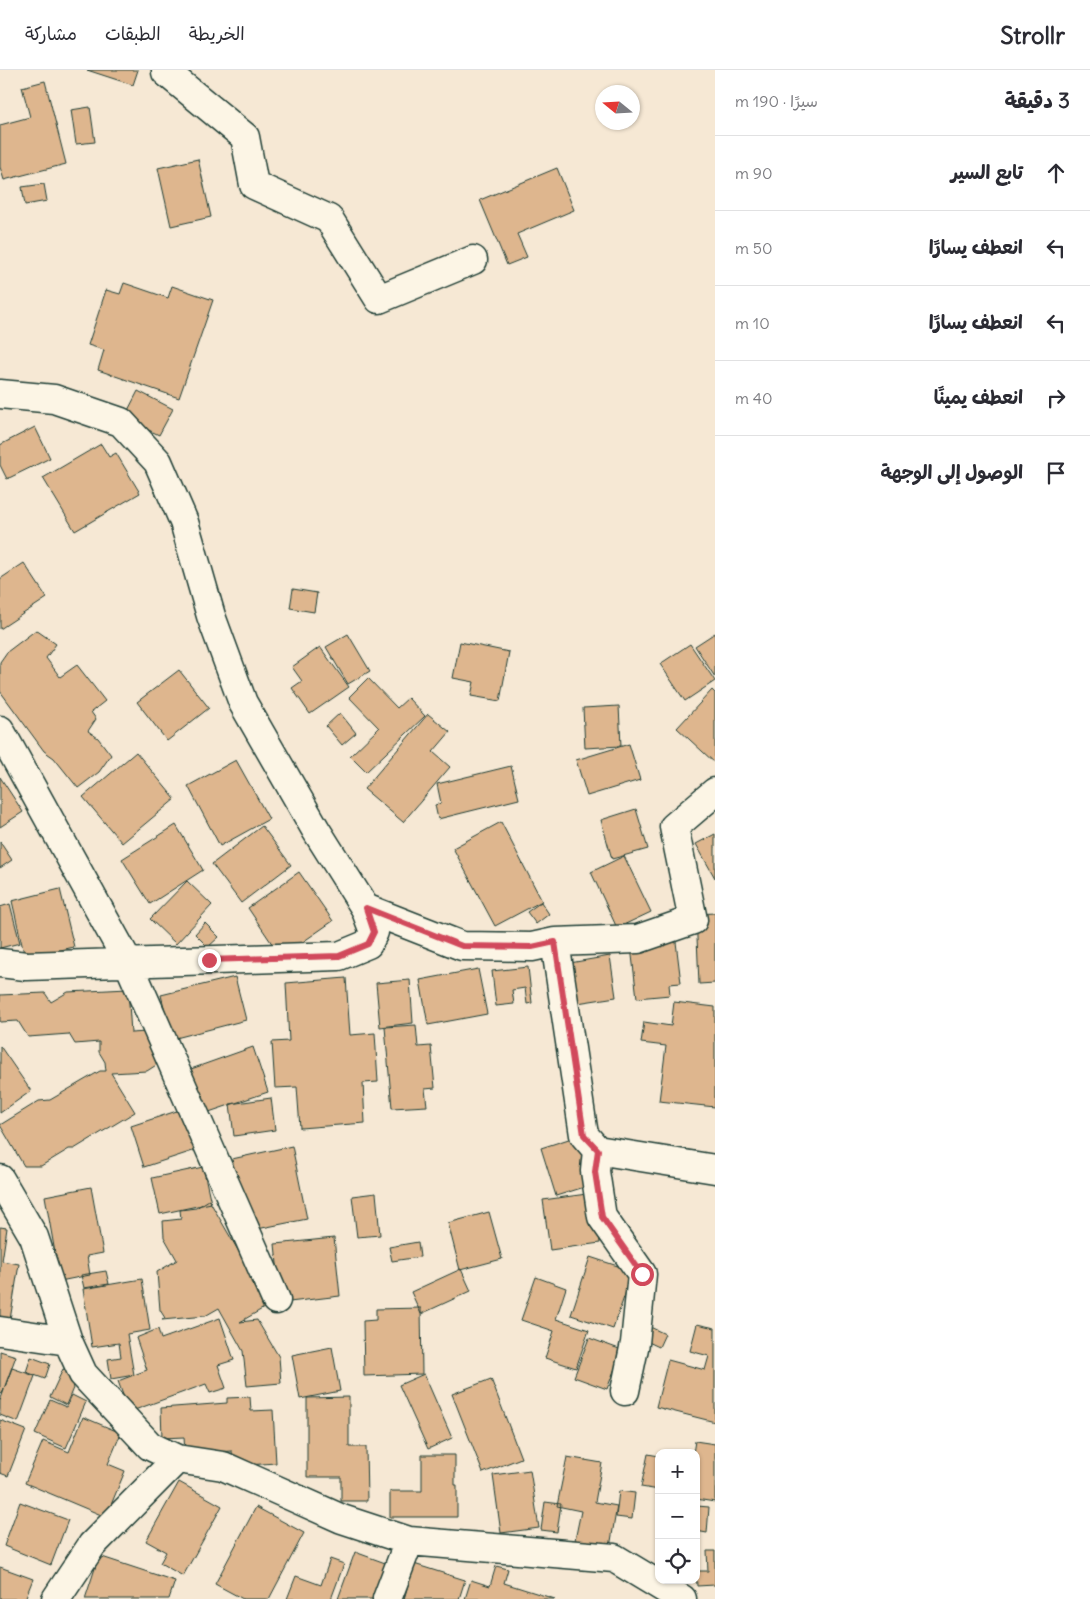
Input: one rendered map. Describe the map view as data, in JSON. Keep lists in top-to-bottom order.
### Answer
{
  "north": "left",
  "page": {
    "header": "Strollr",
    "nav": ["الخريطة", "الطبقات", "مشاركة"],
    "heading": ["3 دقيقة", "سيرًا · 190 m"],
    "list": [
      ["تابع السير", "90 m"],
      ["انعطف يسارًا", "50 m"],
      ["انعطف يسارًا", "10 m"],
      ["انعطف يمينًا", "40 m"],
      "الوصول إلى الوجهة"
    ],
    "map_buttons": ["+", "−"]
  }
}
